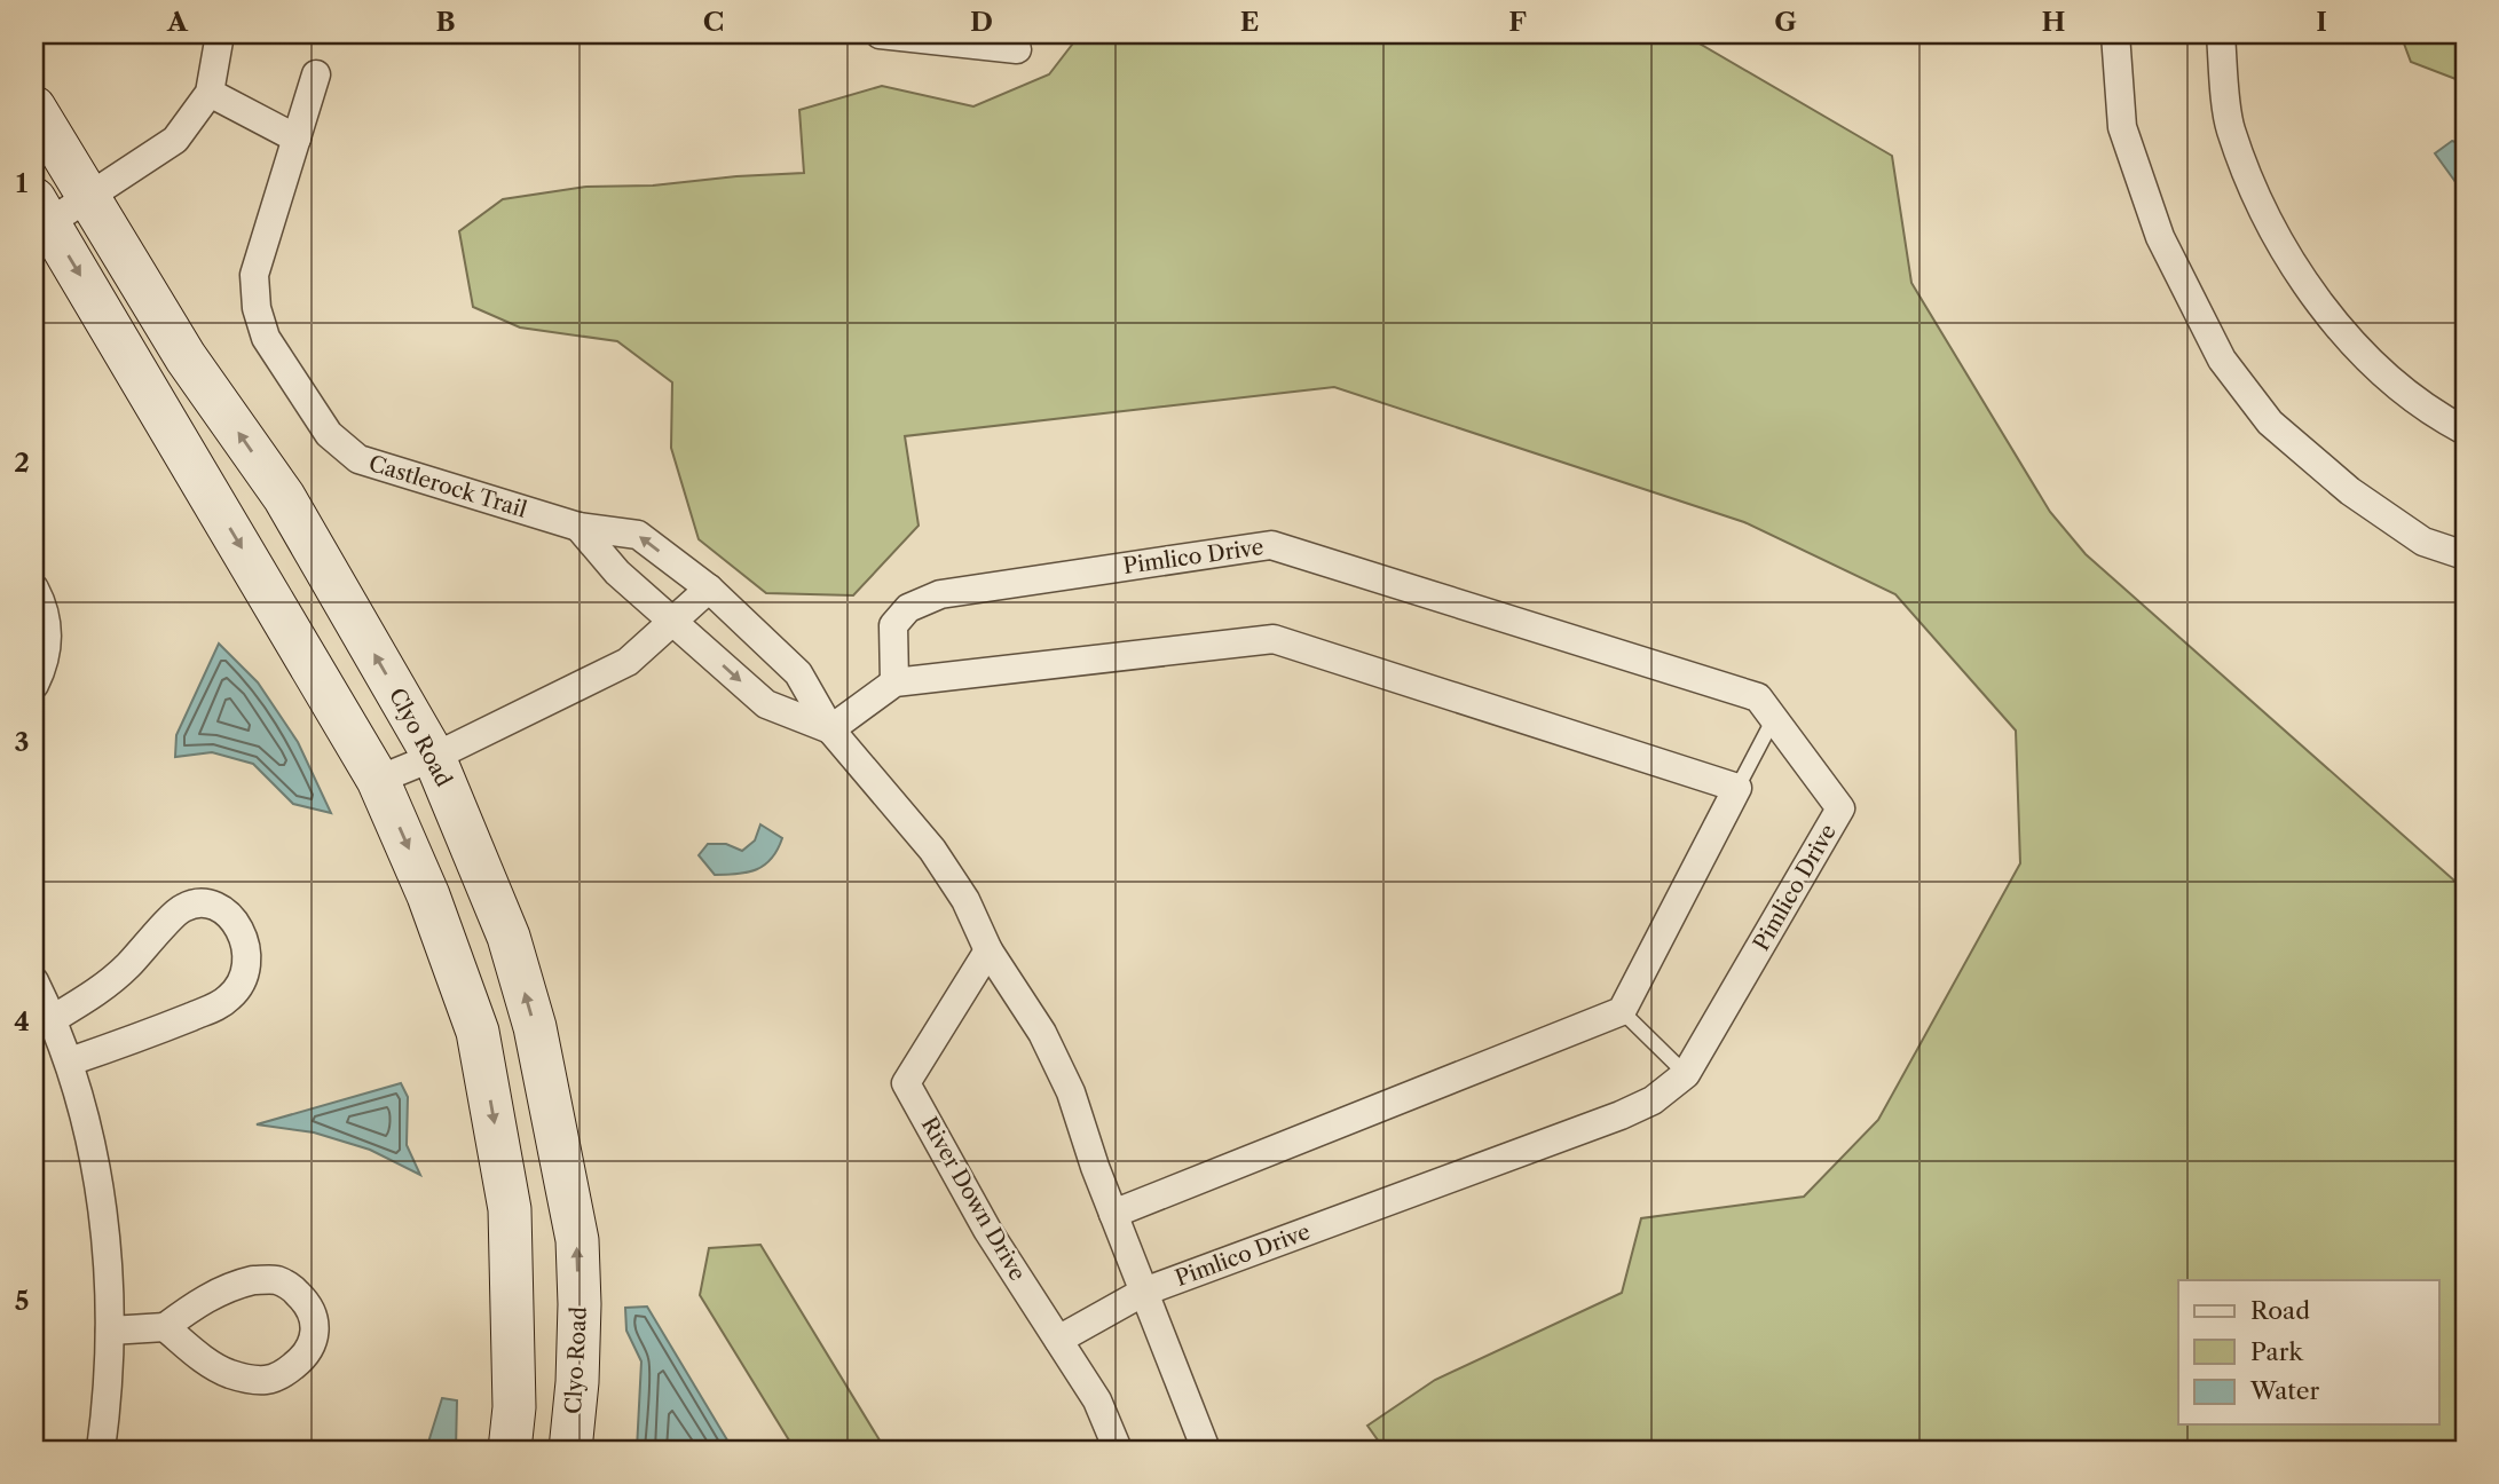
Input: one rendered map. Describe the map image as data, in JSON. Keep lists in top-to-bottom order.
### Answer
{
  "streets": {
    "street": [
      "Castlerock Trail",
      "Pimlico Drive",
      "Clyo Road",
      "River Down Drive"
    ]
  },
  "crossings": [
    ["Pimlico Drive", "River Down Drive"]
  ],
  "legend": ["Road", "Park", "Water"],
  "grid": {
    "columns": [
      "A",
      "B",
      "C",
      "D",
      "E",
      "F",
      "G",
      "H",
      "I"
    ],
    "rows": [
      "1",
      "2",
      "3",
      "4",
      "5"
    ]
  }
}
